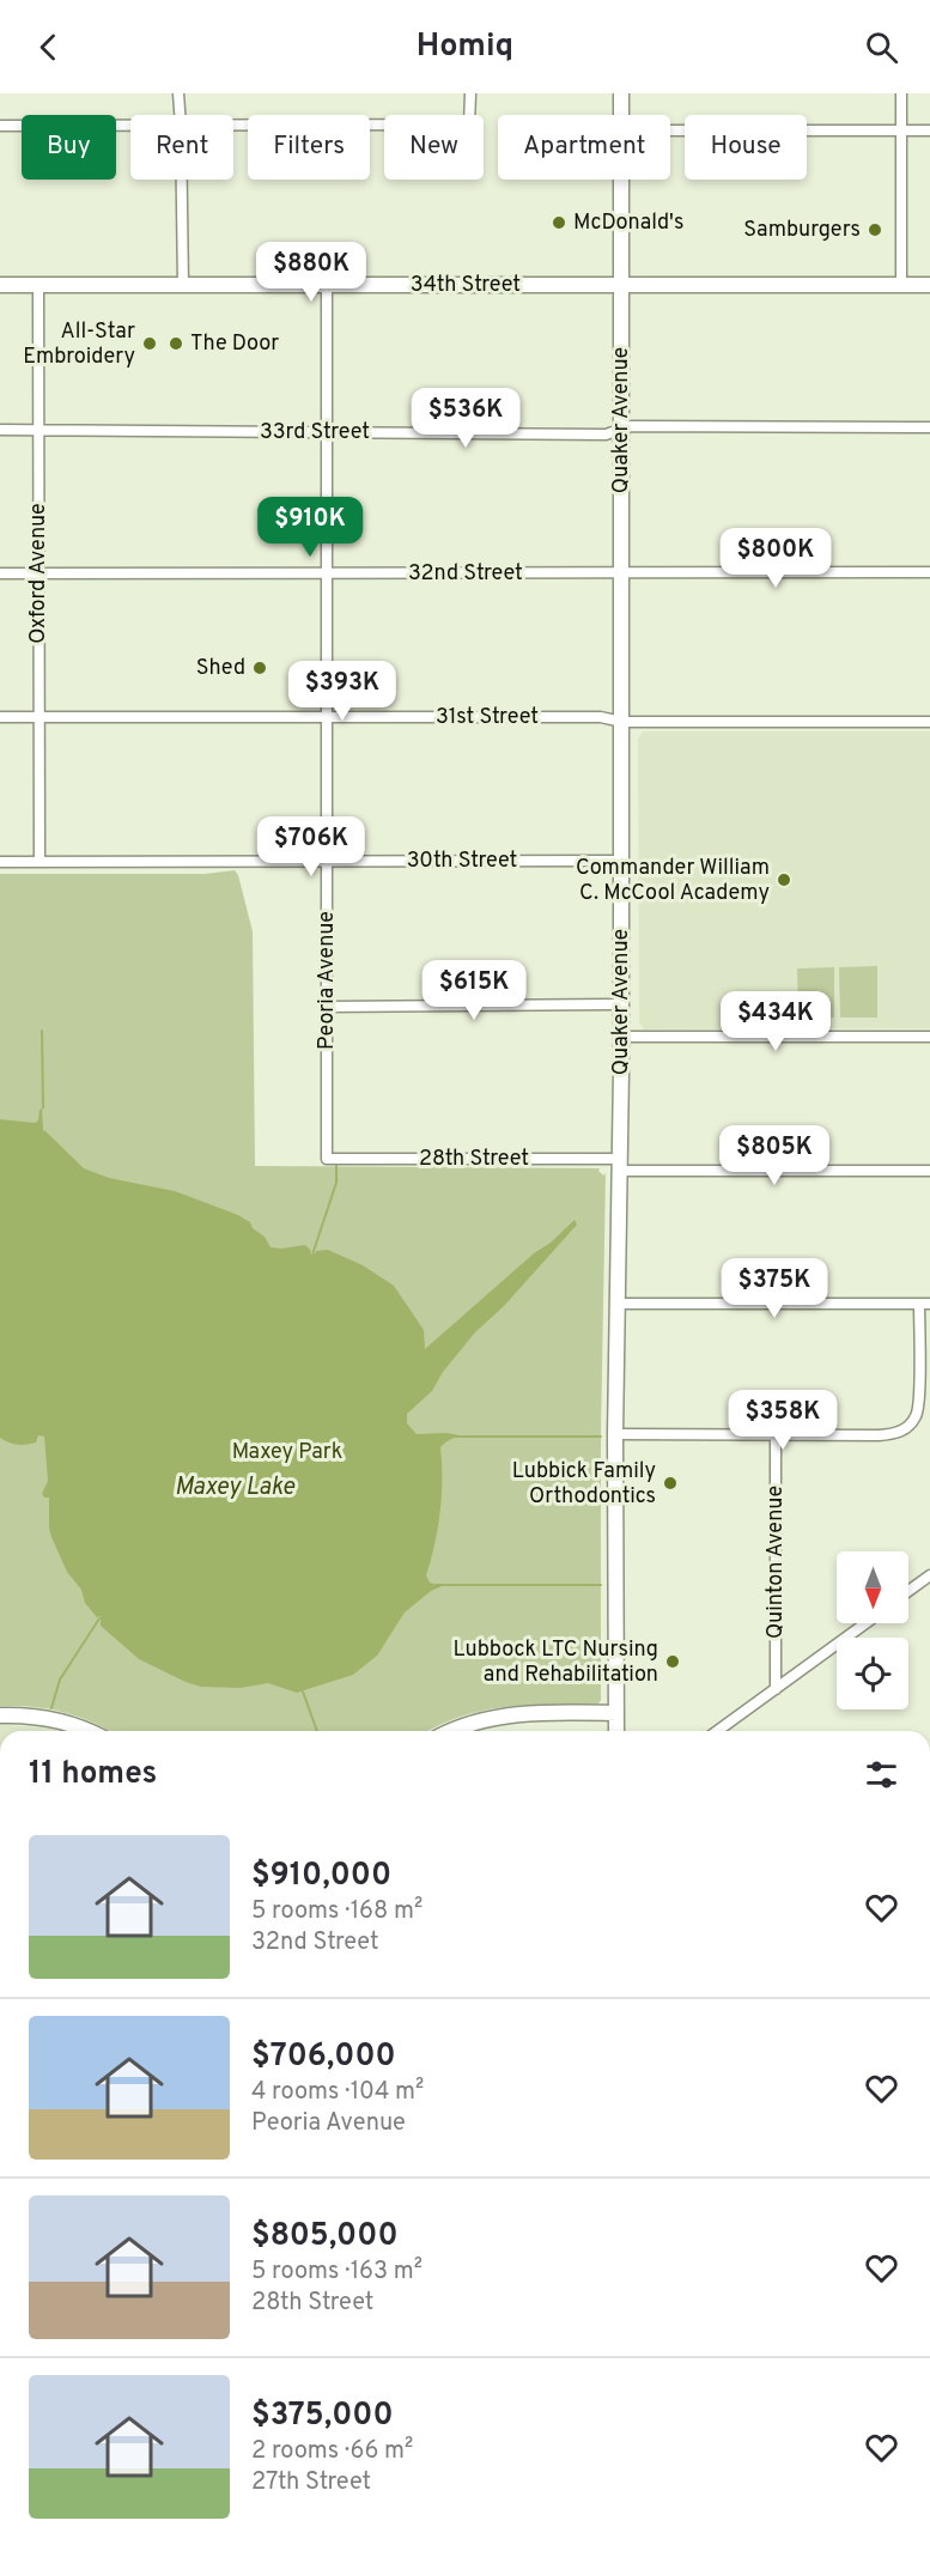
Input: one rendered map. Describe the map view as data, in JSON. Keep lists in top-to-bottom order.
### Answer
{
  "streets": {
    "main road": ["34th Street", "Quaker Avenue"],
    "street": [
      "33rd Street",
      "Oxford Avenue",
      "32nd Street",
      "31st Street",
      "30th Street",
      "Peoria Avenue",
      "28th Street",
      "Quinton Avenue"
    ]
  },
  "crossings": [
    ["34th Street", "Quaker Avenue"],
    ["34th Street", "Oxford Avenue"],
    ["34th Street", "Peoria Avenue"],
    ["Quaker Avenue", "33rd Street"],
    ["Quaker Avenue", "32nd Street"],
    ["Quaker Avenue", "31st Street"],
    ["Quaker Avenue", "30th Street"],
    ["Quaker Avenue", "28th Street"],
    ["33rd Street", "Oxford Avenue"],
    ["33rd Street", "Peoria Avenue"],
    ["Oxford Avenue", "32nd Street"],
    ["Oxford Avenue", "31st Street"],
    ["Oxford Avenue", "30th Street"],
    ["32nd Street", "Peoria Avenue"],
    ["31st Street", "Peoria Avenue"],
    ["30th Street", "Peoria Avenue"],
    ["Peoria Avenue", "28th Street"]
  ],
  "water": ["Maxey Lake"],
  "parks": ["Maxey Park"],
  "places": [
    "McDonald's",
    "Samburgers",
    "All-Star Embroidery",
    "The Door",
    "Shed",
    "Commander William C. McCool Academy",
    "Lubbick Family Orthodontics",
    "Lubbock LTC Nursing and Rehabilitation"
  ],
  "north": "bottom",
  "page": {
    "header": "Homiq",
    "chip": [
      "Buy",
      "Rent",
      "Filters",
      "New",
      "Apartment",
      "House"
    ],
    "price": [
      "$880K",
      "$536K",
      "$910K",
      "$800K",
      "$393K",
      "$706K",
      "$615K",
      "$434K",
      "$805K",
      "$375K",
      "$358K"
    ],
    "heading": "11 homes",
    "list": [
      {
        "name": "$910,000",
        "note": "5 rooms · 168 m² · 32nd Street"
      },
      {
        "name": "$706,000",
        "note": "4 rooms · 104 m² · Peoria Avenue"
      },
      {
        "name": "$805,000",
        "note": "5 rooms · 163 m² · 28th Street"
      },
      {
        "name": "$375,000",
        "note": "2 rooms · 66 m² · 27th Street"
      }
    ]
  }
}
